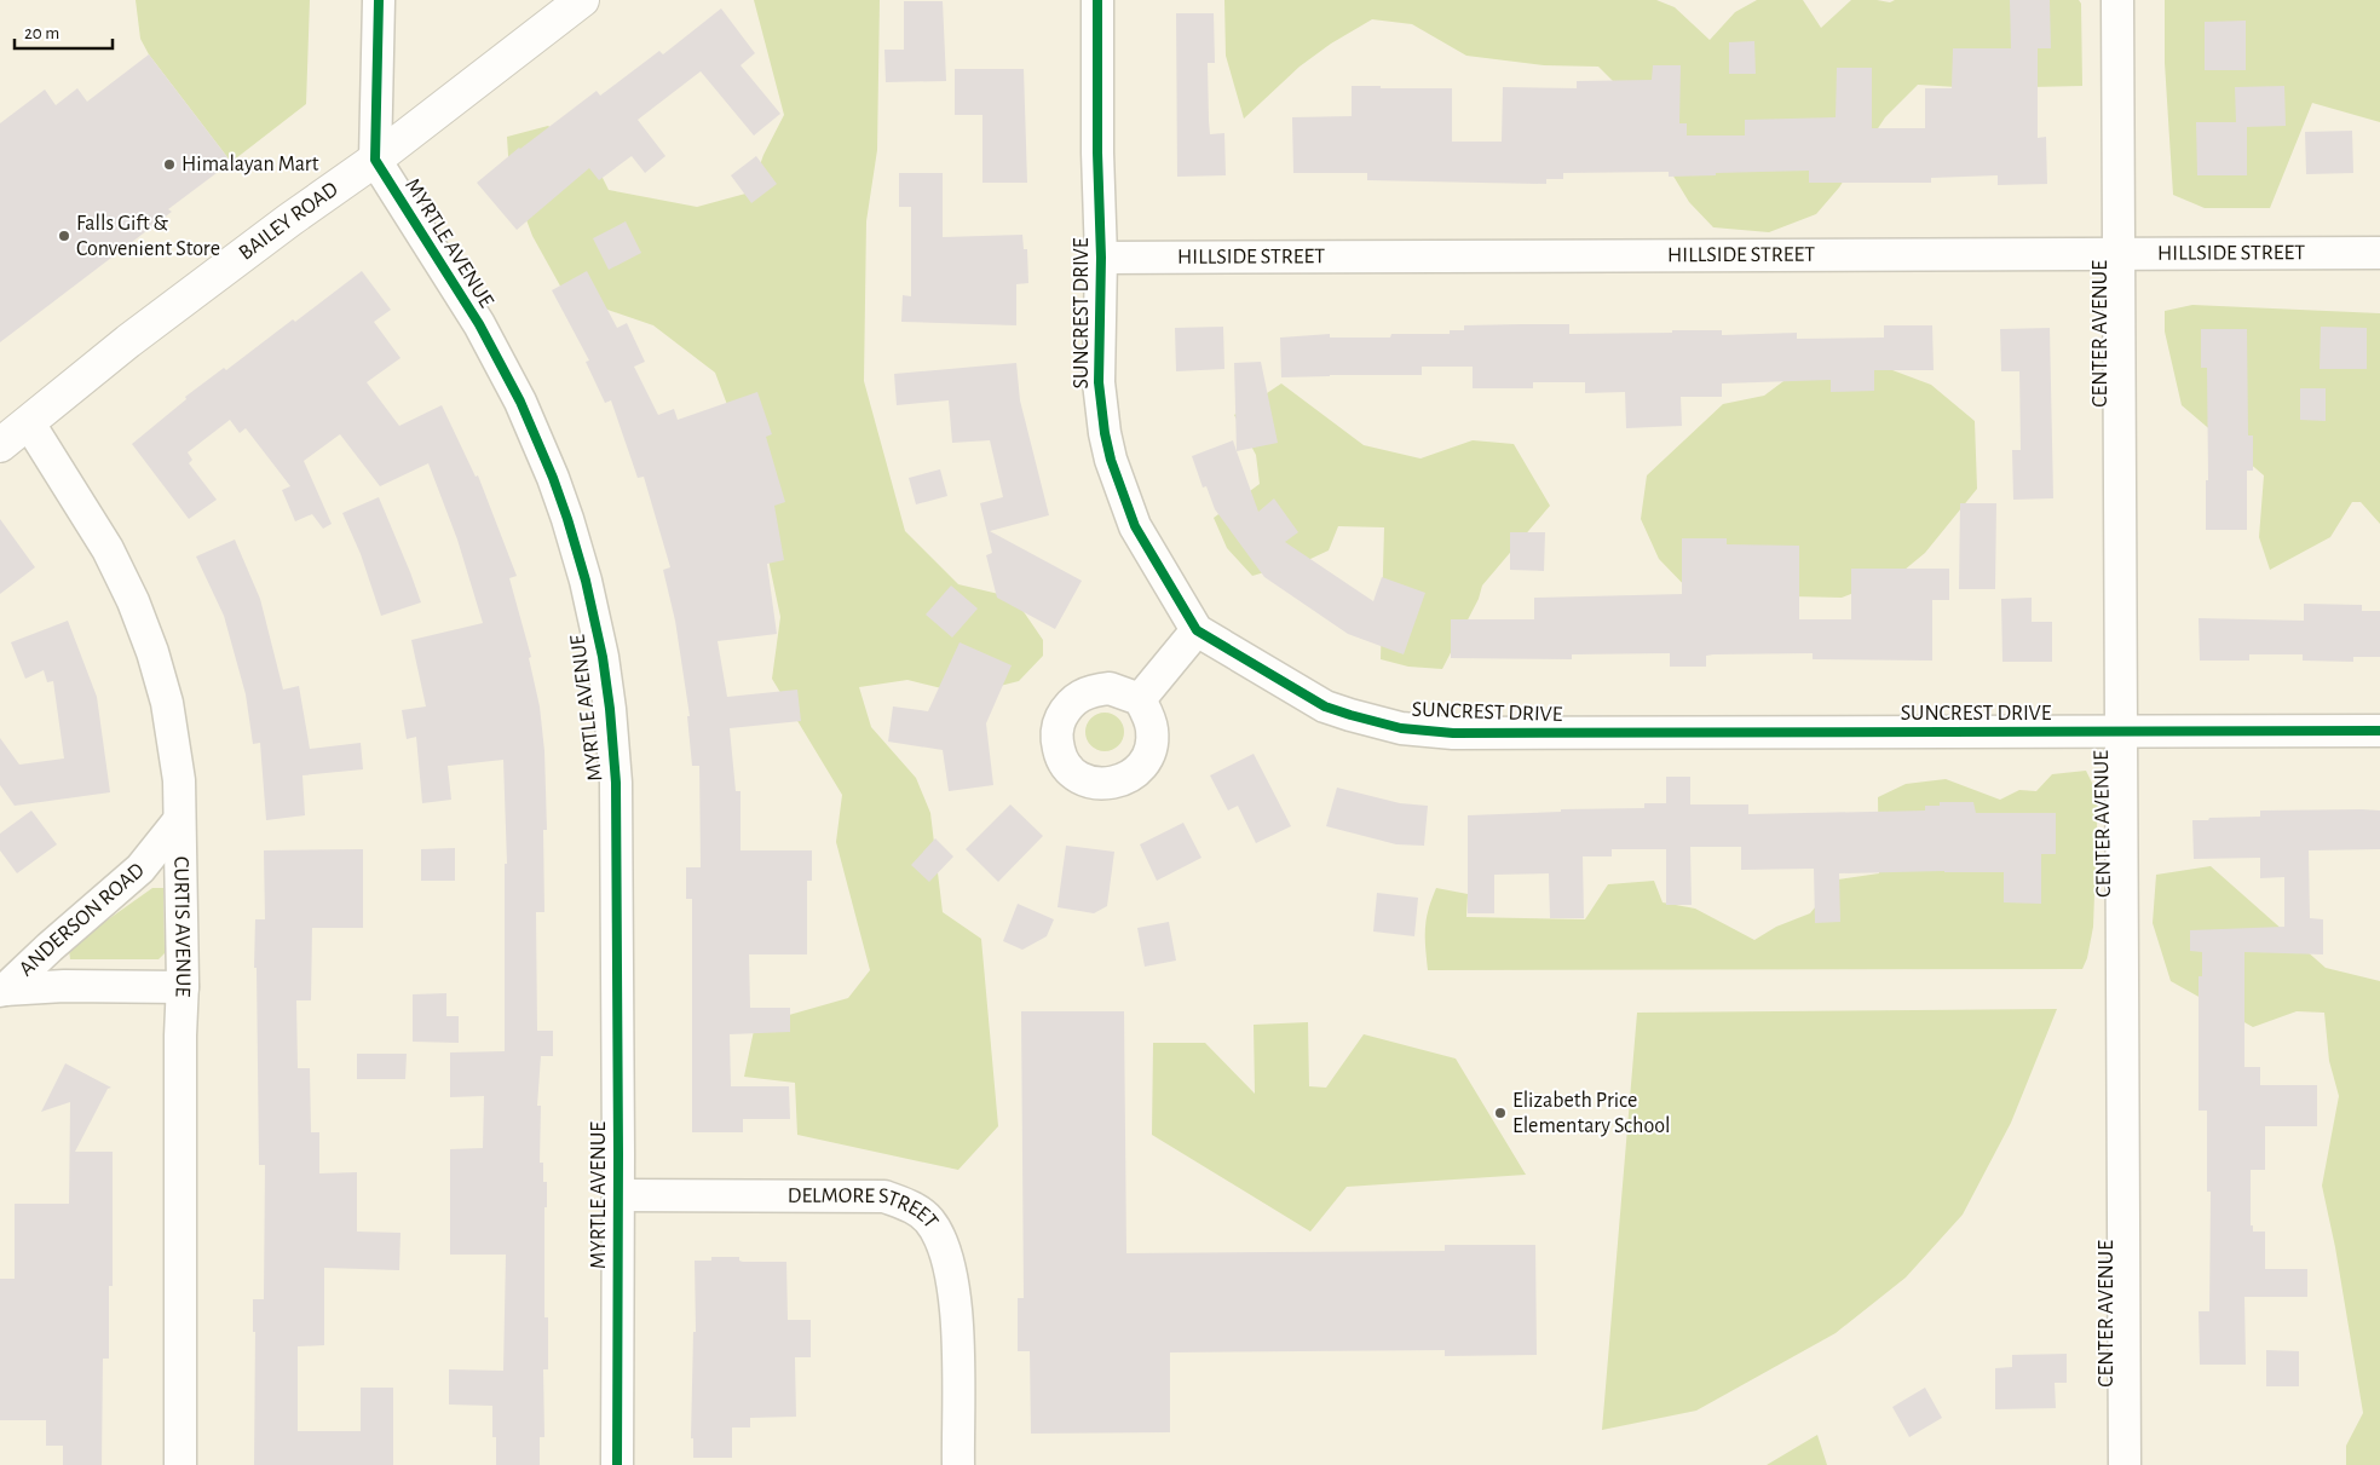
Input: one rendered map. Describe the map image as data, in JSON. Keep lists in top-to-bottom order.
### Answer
{
  "streets": {
    "street": [
      "BAILEY ROAD",
      "MYRTLE AVENUE",
      "HILLSIDE STREET",
      "SUNCREST DRIVE",
      "CENTER AVENUE",
      "ANDERSON ROAD",
      "CURTIS AVENUE",
      "DELMORE STREET"
    ]
  },
  "crossings": [
    ["BAILEY ROAD", "MYRTLE AVENUE"],
    ["BAILEY ROAD", "CURTIS AVENUE"],
    ["MYRTLE AVENUE", "DELMORE STREET"],
    ["HILLSIDE STREET", "SUNCREST DRIVE"],
    ["HILLSIDE STREET", "CENTER AVENUE"],
    ["SUNCREST DRIVE", "CENTER AVENUE"],
    ["ANDERSON ROAD", "CURTIS AVENUE"]
  ],
  "places": ["Himalayan Mart", "Falls Gift & Convenient Store", "Elizabeth Price Elementary School"],
  "scale_bar": "20 m"
}
